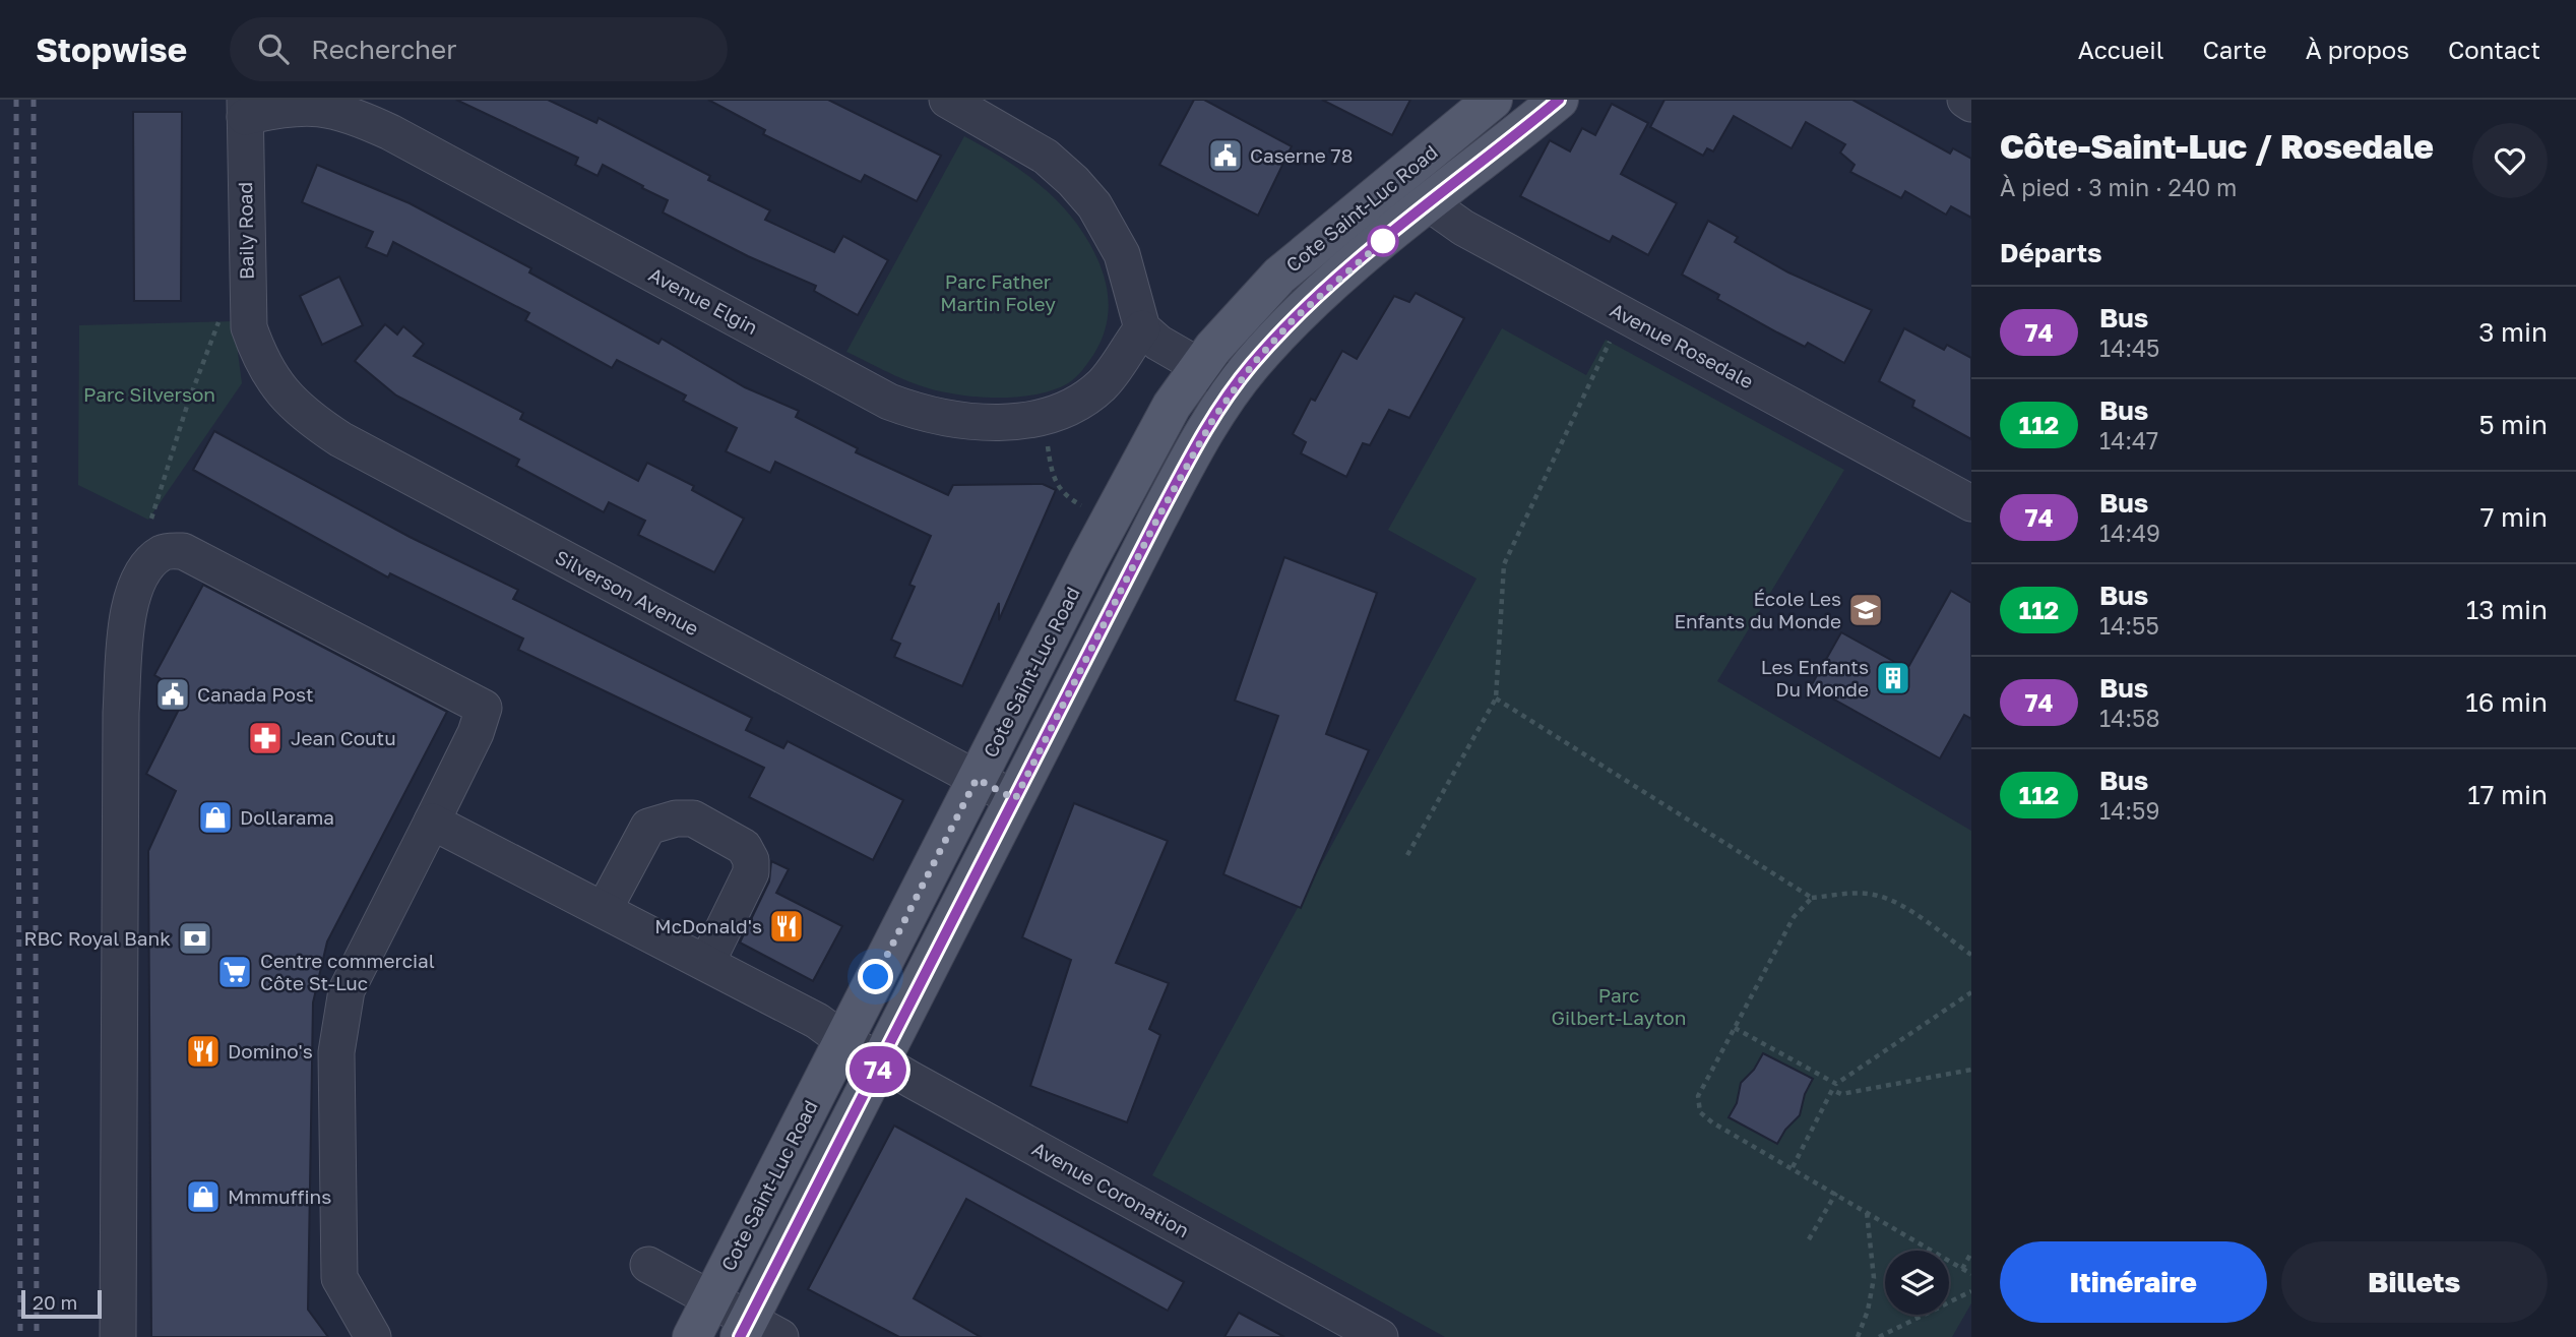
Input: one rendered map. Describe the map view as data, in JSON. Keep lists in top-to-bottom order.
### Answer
{
  "streets": {
    "main road": ["Cote Saint-Luc Road"],
    "street": [
      "Baily Road",
      "Avenue Elgin",
      "Avenue Rosedale",
      "Silverson Avenue",
      "Avenue Coronation"
    ]
  },
  "crossings": [
    ["Cote Saint-Luc Road", "Avenue Rosedale"],
    ["Cote Saint-Luc Road", "Silverson Avenue"],
    ["Cote Saint-Luc Road", "Avenue Coronation"],
    ["Baily Road", "Avenue Elgin"],
    ["Baily Road", "Silverson Avenue"]
  ],
  "parks": ["Parc Father Martin Foley", "Parc Silverson", "Parc Gilbert-Layton"],
  "places": {
    "public building": ["Caserne 78", "Canada Post"],
    "school or university": ["École Les Enfants du Monde"],
    "building": ["Les Enfants Du Monde"],
    "pharmacy": ["Jean Coutu"],
    "shop": ["Dollarama", "Mmmuffins"],
    "restaurant": ["McDonald's", "Domino's"],
    "bank": ["RBC Royal Bank"],
    "supermarket": ["Centre commercial Côte St-Luc"]
  },
  "lines": ["bus line 74"],
  "scale_bar": "20 m",
  "page": {
    "header": "Stopwise",
    "search": "Rechercher",
    "nav": [
      "Accueil",
      "Carte",
      "À propos",
      "Contact"
    ],
    "on_map": "74",
    "heading": [
      ["Côte-Saint-Luc / Rosedale", "À pied · 3 min · 240 m"],
      "Départs"
    ],
    "list": [
      {
        "mark": "74",
        "name": "Bus",
        "note": "14:45",
        "value": "3 min"
      },
      {
        "mark": "112",
        "name": "Bus",
        "note": "14:47",
        "value": "5 min"
      },
      {
        "mark": "74",
        "name": "Bus",
        "note": "14:49",
        "value": "7 min"
      },
      {
        "mark": "112",
        "name": "Bus",
        "note": "14:55",
        "value": "13 min"
      },
      {
        "mark": "74",
        "name": "Bus",
        "note": "14:58",
        "value": "16 min"
      },
      {
        "mark": "112",
        "name": "Bus",
        "note": "14:59",
        "value": "17 min"
      }
    ],
    "buttons": ["Itinéraire", "Billets"],
    "scale": "20 m"
  }
}
